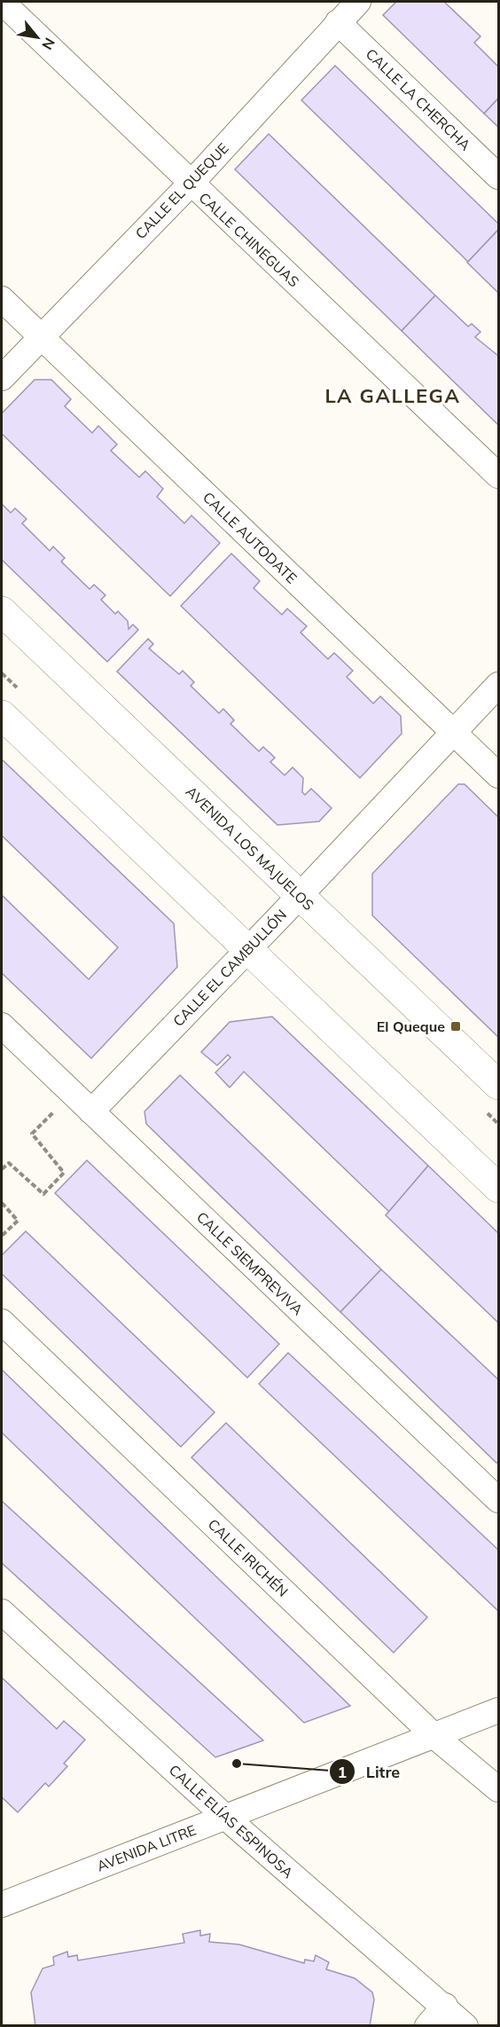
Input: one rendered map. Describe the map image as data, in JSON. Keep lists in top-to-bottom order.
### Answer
{
  "streets": {
    "street": [
      "CALLE LA CHERCHA",
      "CALLE EL QUEQUE",
      "CALLE CHINEGUAS",
      "CALLE AUTODATE",
      "AVENIDA LOS MAJUELOS",
      "CALLE EL CAMBULLÓN",
      "CALLE SIEMPREVIVA",
      "CALLE IRICHÉN",
      "CALLE ELÍAS ESPINOSA",
      "AVENIDA LITRE"
    ]
  },
  "crossings": [
    ["CALLE LA CHERCHA", "CALLE EL QUEQUE"],
    ["CALLE EL QUEQUE", "CALLE CHINEGUAS"],
    ["CALLE EL QUEQUE", "CALLE AUTODATE"],
    ["CALLE AUTODATE", "CALLE EL CAMBULLÓN"],
    ["AVENIDA LOS MAJUELOS", "CALLE EL CAMBULLÓN"],
    ["CALLE EL CAMBULLÓN", "CALLE SIEMPREVIVA"],
    ["CALLE IRICHÉN", "AVENIDA LITRE"],
    ["CALLE ELÍAS ESPINOSA", "AVENIDA LITRE"]
  ],
  "districts": ["LA GALLEGA"],
  "places": {
    "transit": ["El Queque"],
    "other": ["Litre"]
  },
  "north": "bottom right"
}
